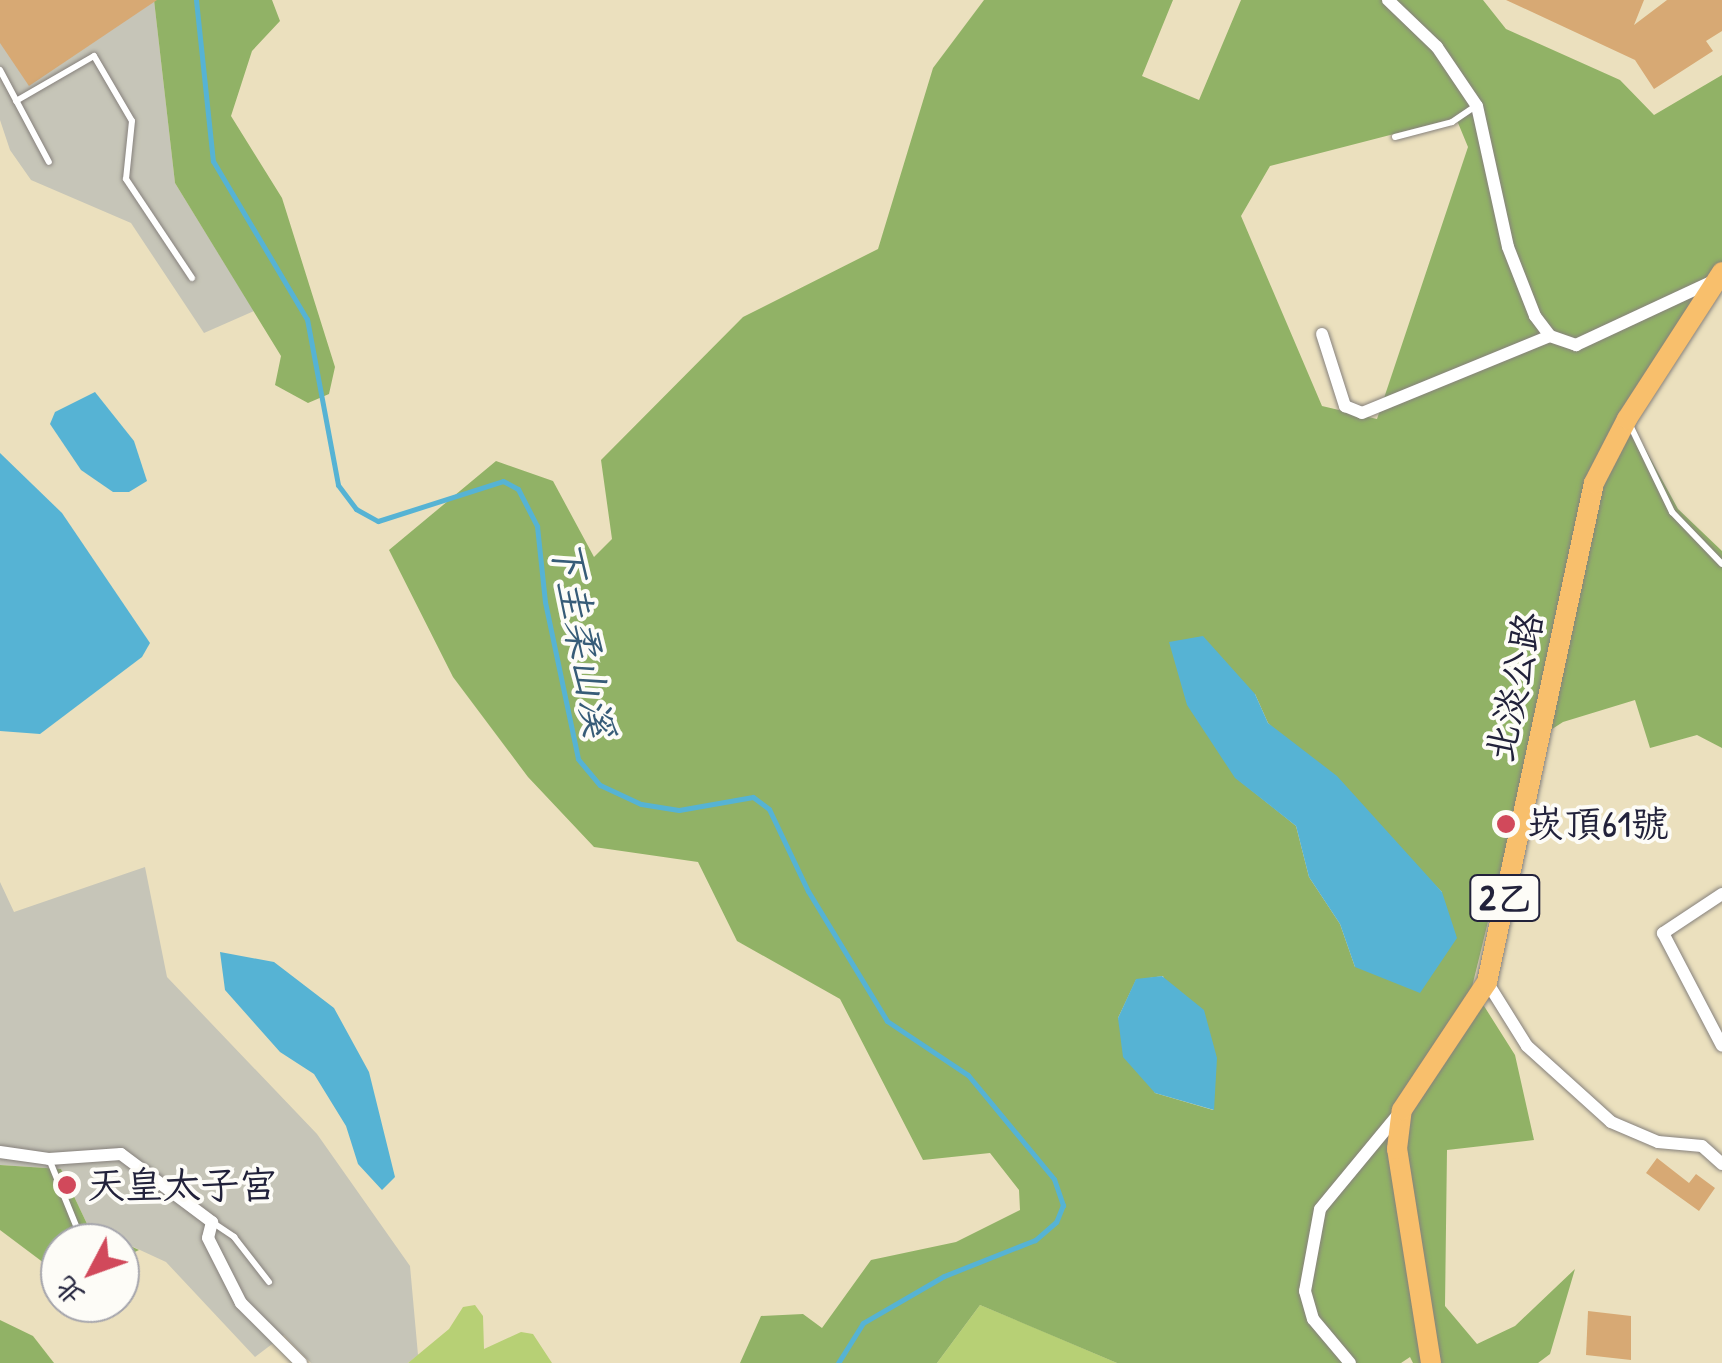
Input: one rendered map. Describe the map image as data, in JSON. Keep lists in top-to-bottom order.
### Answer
{
  "streets": {
    "main road": ["北淡公路", "2乙"]
  },
  "water": ["下圭柔山溪"],
  "places": ["崁頂61號", "天皇太子宮"],
  "north": "bottom left"
}
